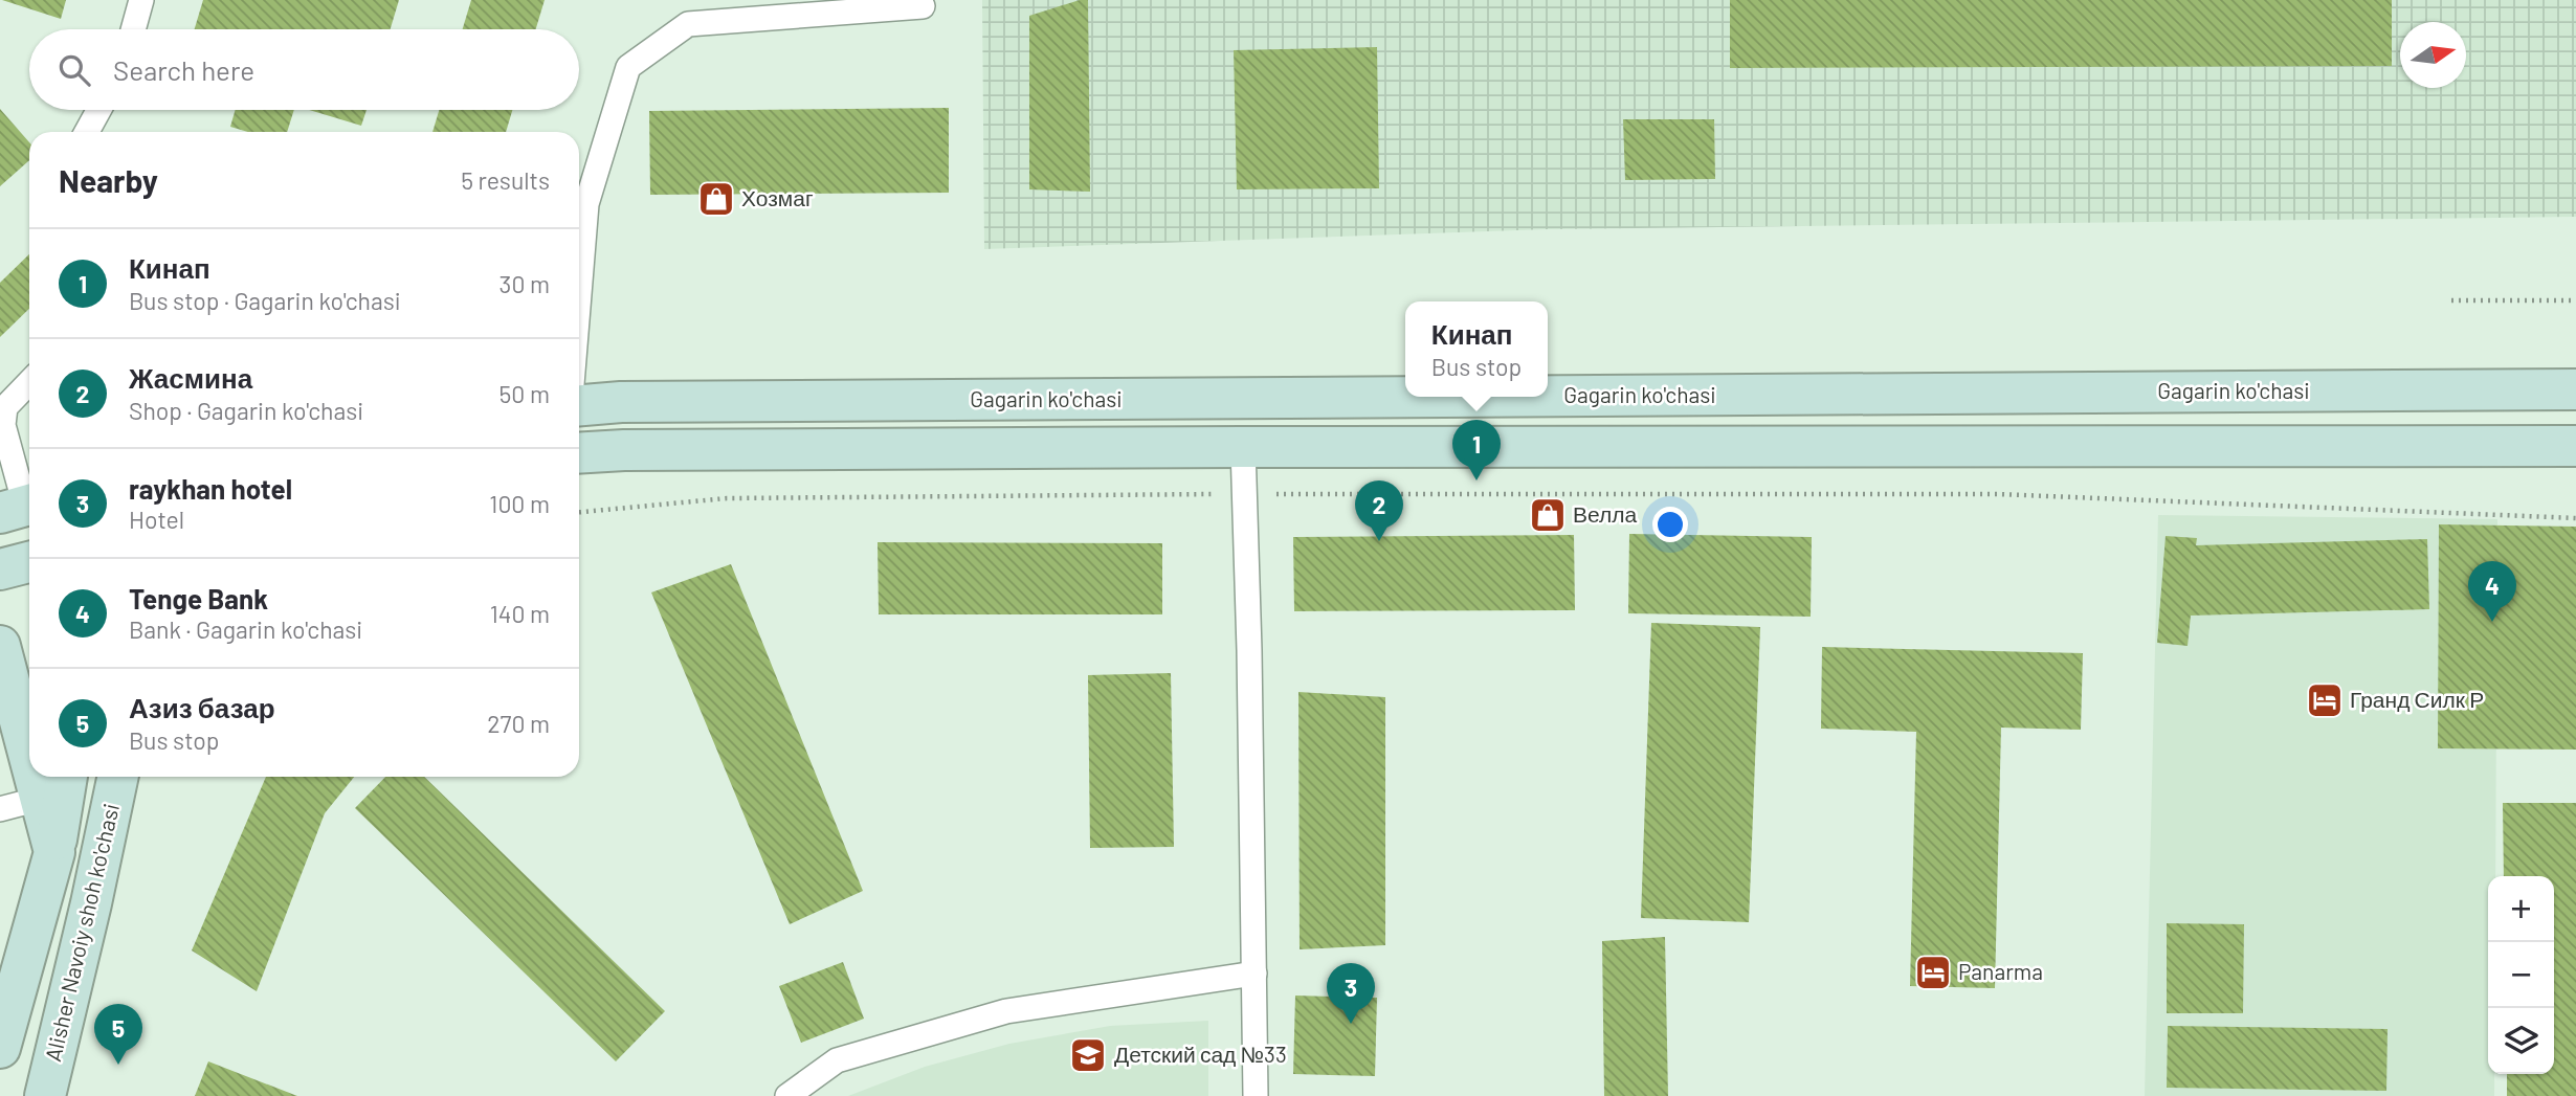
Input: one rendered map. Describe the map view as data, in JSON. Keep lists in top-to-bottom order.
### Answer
{
  "streets": {
    "main road": ["Gagarin ko'chasi", "Alisher Navoiy shoh ko'chasi"]
  },
  "places": {
    "shop": ["Хозмаг", "Велла"],
    "hotel": ["Гранд Силк Р", "Panarma"],
    "school or university": ["Детский сад №33"]
  },
  "north": "right",
  "page": {
    "search": "Search here",
    "heading": ["Nearby", "5 results"],
    "list": [
      {
        "mark": "1",
        "name": "Кинап",
        "note": "Bus stop · Gagarin ko'chasi",
        "value": "30 m"
      },
      {
        "mark": "2",
        "name": "Жасмина",
        "note": "Shop · Gagarin ko'chasi",
        "value": "50 m"
      },
      {
        "mark": "3",
        "name": "raykhan hotel",
        "note": "Hotel",
        "value": "100 m"
      },
      {
        "mark": "4",
        "name": "Tenge Bank",
        "note": "Bank · Gagarin ko'chasi",
        "value": "140 m"
      },
      {
        "mark": "5",
        "name": "Азиз базар",
        "note": "Bus stop",
        "value": "270 m"
      }
    ],
    "popup": ["Кинап", "Bus stop"],
    "pins": [
      "1",
      "2",
      "4",
      "3",
      "5"
    ],
    "map_buttons": ["+", "−"]
  }
}
